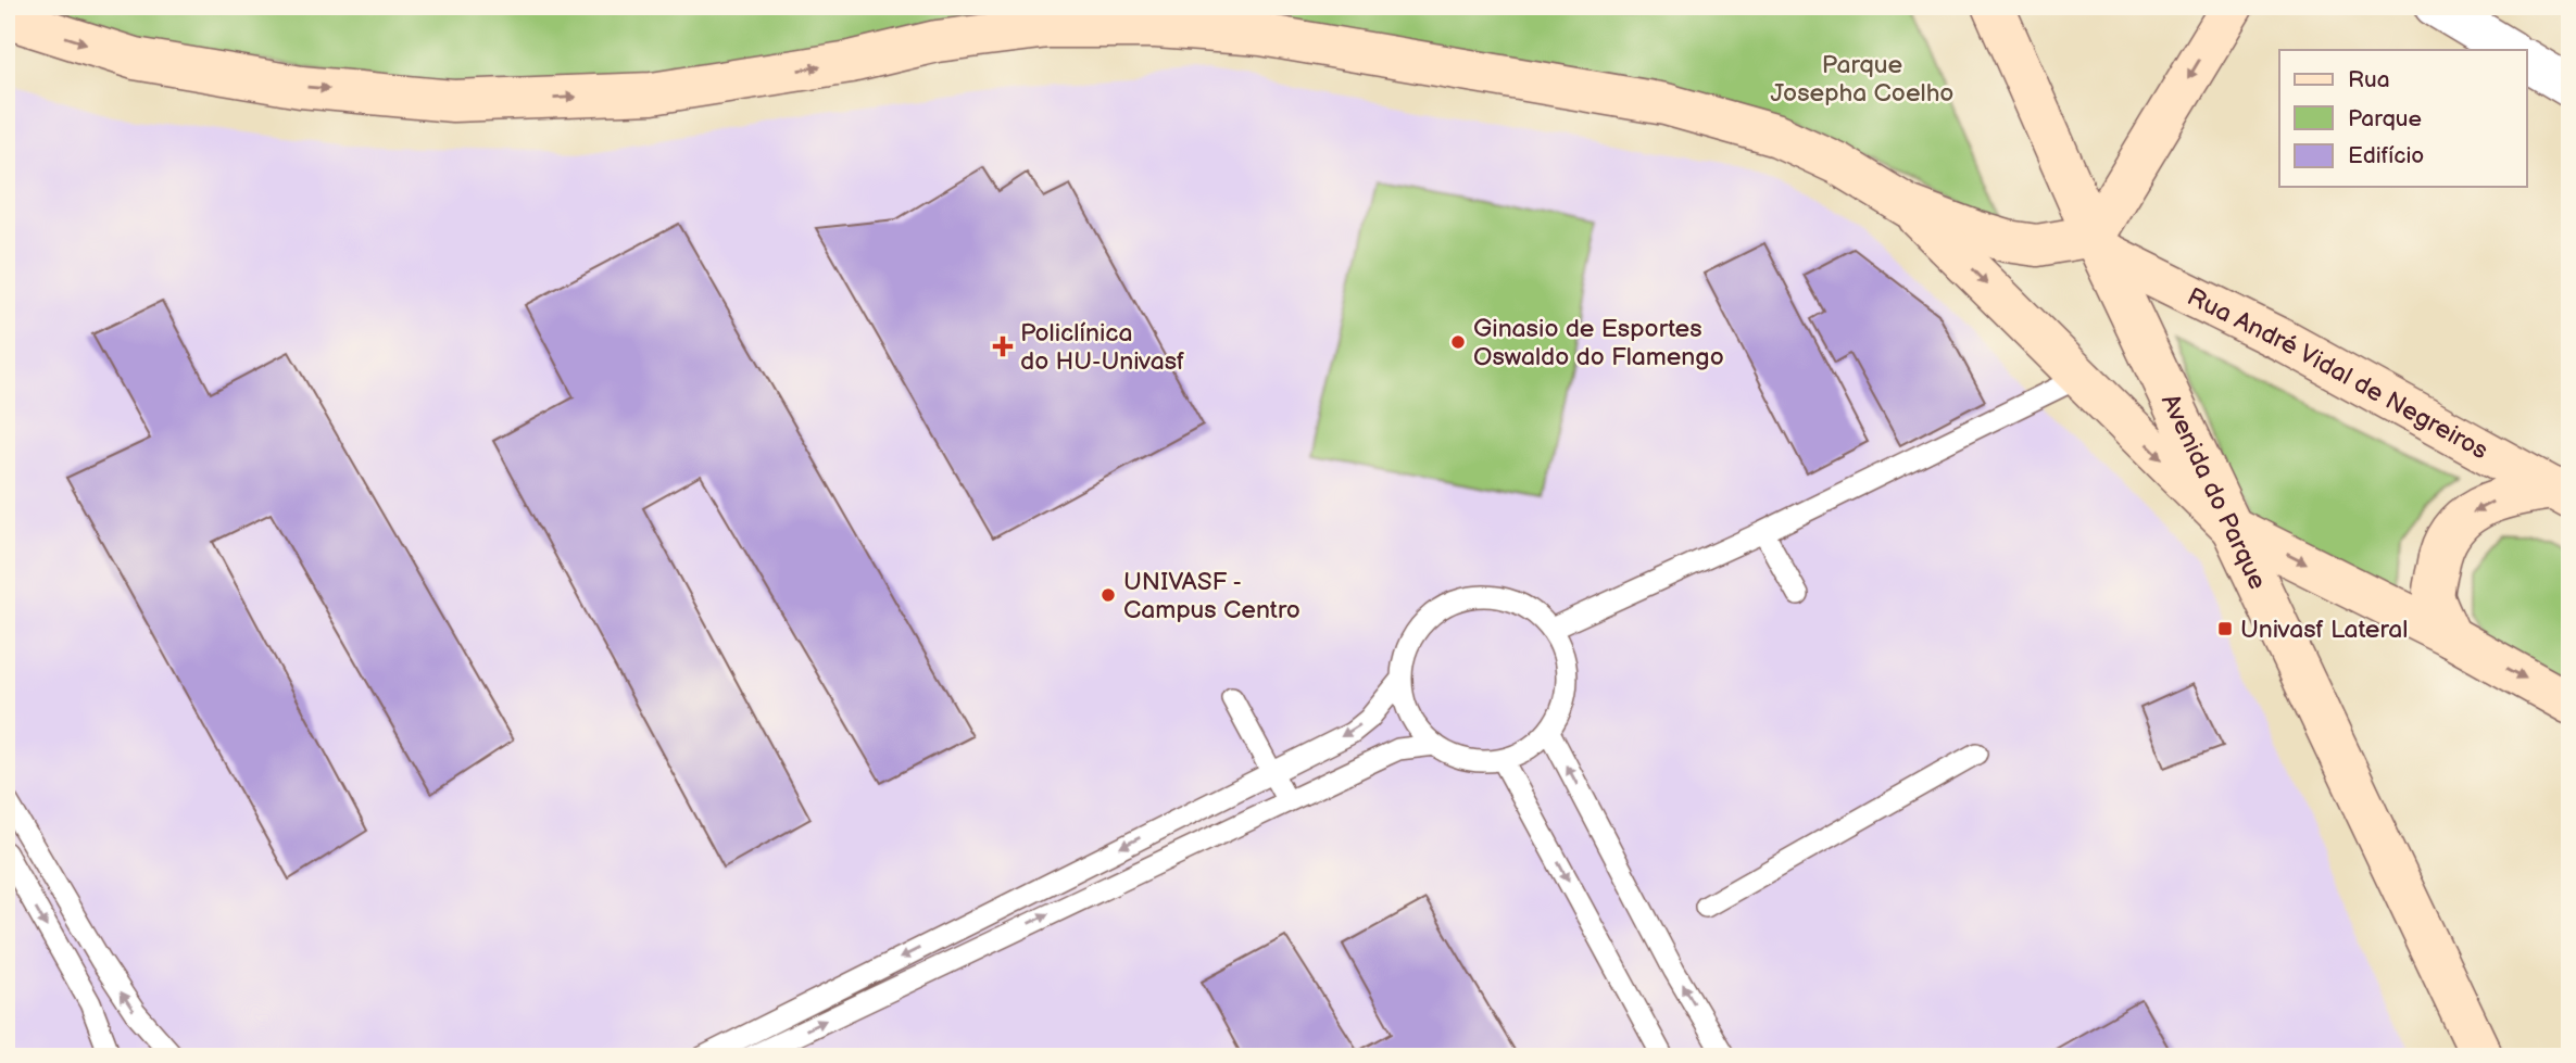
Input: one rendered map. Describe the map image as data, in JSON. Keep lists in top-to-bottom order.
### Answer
{
  "streets": {
    "street": ["Rua André Vidal de Negreiros", "Avenida do Parque"]
  },
  "crossings": [
    ["Rua André Vidal de Negreiros", "Avenida do Parque"]
  ],
  "parks": ["Parque Josepha Coelho"],
  "places": {
    "other": ["Ginasio de Esportes Oswaldo do Flamengo", "UNIVASF - Campus Centro"],
    "health": ["Policlínica do HU-Univasf"],
    "transit": ["Univasf Lateral"]
  },
  "legend": ["Rua", "Parque", "Edifício"]
}
